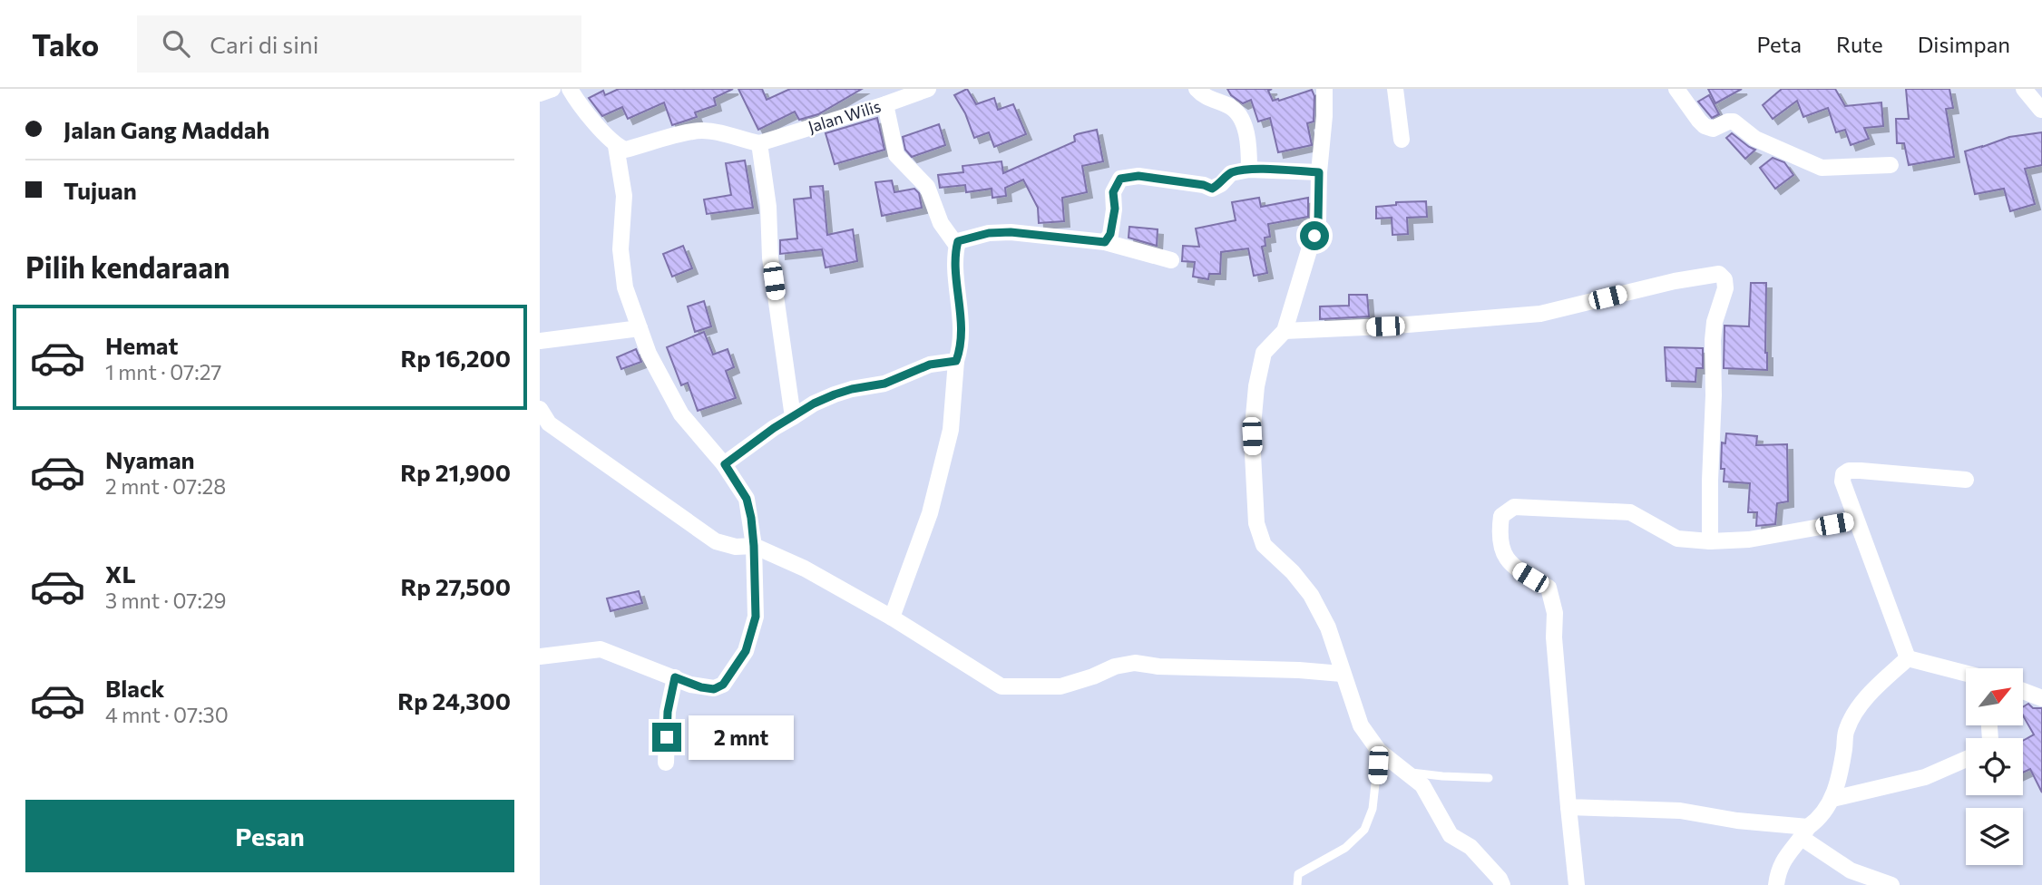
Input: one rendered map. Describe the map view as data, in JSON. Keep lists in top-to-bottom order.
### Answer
{
  "streets": {
    "street": ["Jalan Wilis"]
  },
  "north": "top right",
  "page": {
    "header": "Tako",
    "search": "Cari di sini",
    "nav": ["Peta", "Rute", "Disimpan"],
    "banner": ["Jalan Gang Maddah", "Tujuan"],
    "heading": "Pilih kendaraan",
    "list": [
      {
        "name": "Hemat",
        "note": "1 mnt · 07:27",
        "value": "Rp 16,200"
      },
      {
        "name": "Nyaman",
        "note": "2 mnt · 07:28",
        "value": "Rp 21,900"
      },
      {
        "name": "XL",
        "note": "3 mnt · 07:29",
        "value": "Rp 27,500"
      },
      {
        "name": "Black",
        "note": "4 mnt · 07:30",
        "value": "Rp 24,300"
      }
    ],
    "bubble": "2 mnt",
    "buttons": "Pesan"
  }
}
